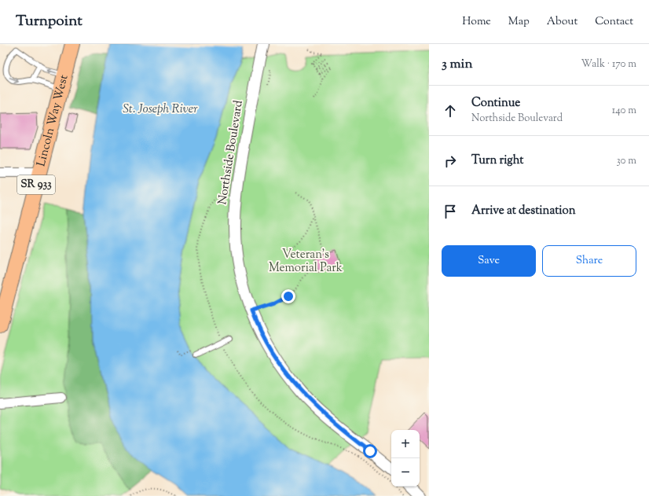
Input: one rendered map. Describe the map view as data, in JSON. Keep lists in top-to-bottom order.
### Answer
{
  "streets": {
    "main road": ["Lincoln Way West", "SR 933"],
    "street": ["Northside Boulevard"]
  },
  "water": ["St. Joseph River"],
  "parks": ["Veteran's Memorial Park"],
  "page": {
    "header": "Turnpoint",
    "nav": [
      "Home",
      "Map",
      "About",
      "Contact"
    ],
    "heading": ["3 min", "Walk · 170 m"],
    "list": [
      ["Continue", "Northside Boulevard", "140 m"],
      ["Turn right", "30 m"],
      "Arrive at destination"
    ],
    "buttons": ["Save", "Share"],
    "map_buttons": ["+", "−"]
  }
}
